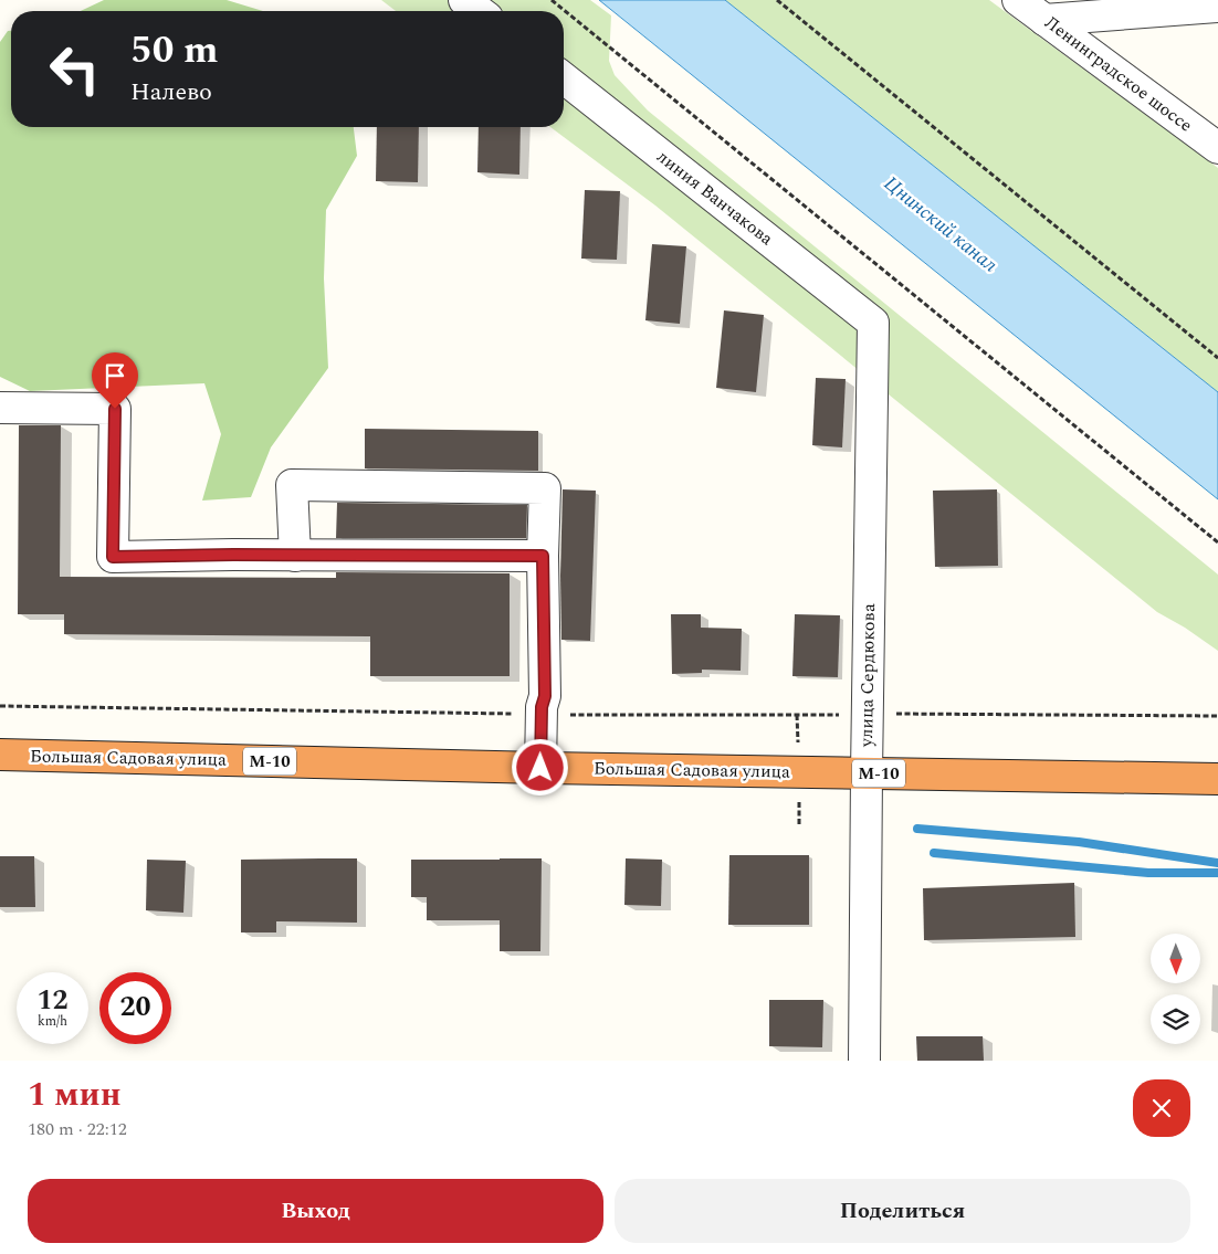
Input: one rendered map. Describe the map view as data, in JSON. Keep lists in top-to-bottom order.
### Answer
{
  "streets": {
    "highway": ["Большая Садовая улица", "М-10"],
    "street": ["Ленинградское шоссе", "линия Ванчакова", "улица Сердюкова"]
  },
  "crossings": [
    ["линия Ванчакова", "улица Сердюкова"],
    ["улица Сердюкова", "Большая Садовая улица"]
  ],
  "water": ["Цнинский канал"],
  "north": "bottom",
  "page": {
    "turn": ["50 m", "Налево"],
    "speed": "12 km/h",
    "limit": "20",
    "heading": ["1 мин", "180 m · 22:12"],
    "buttons": ["Выход", "Поделиться"]
  }
}
